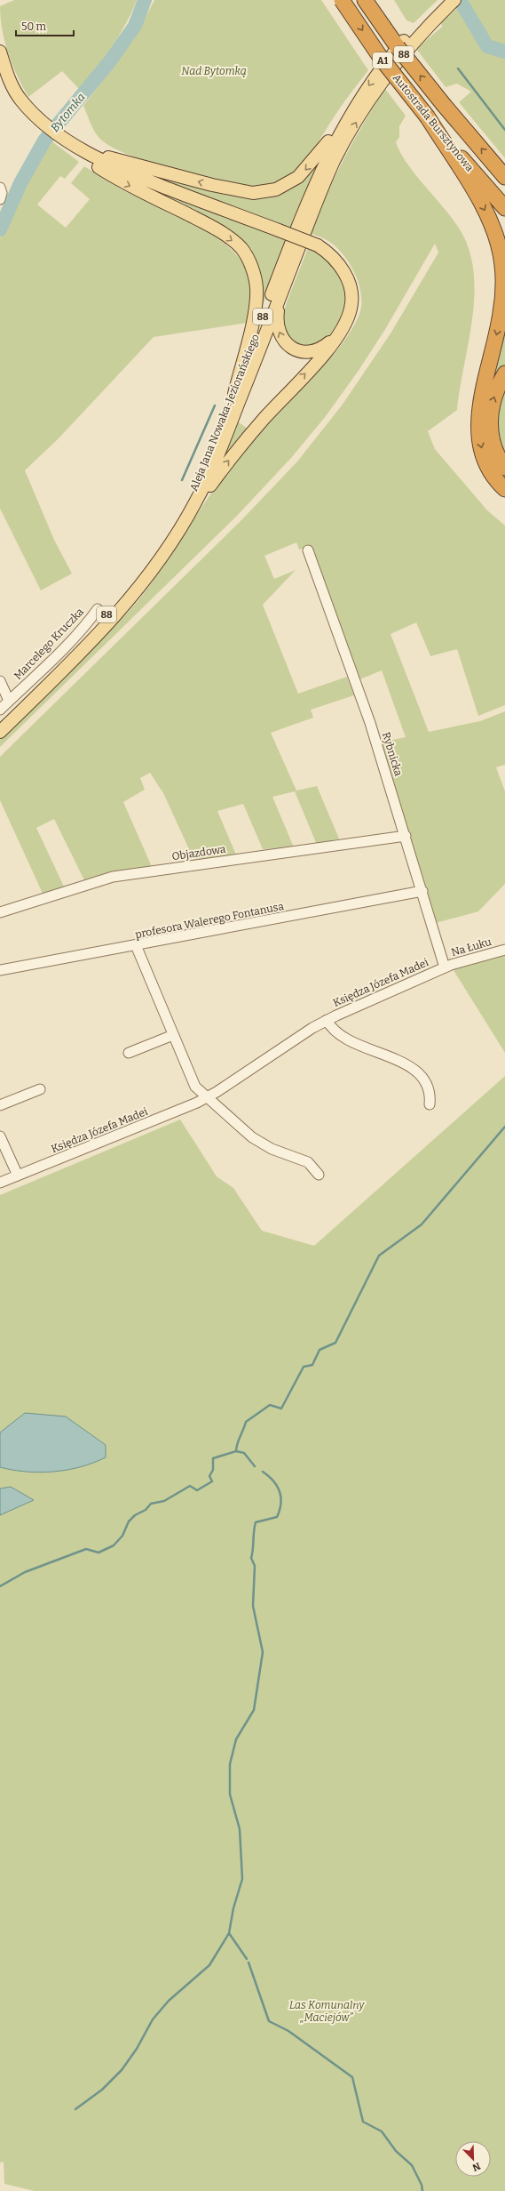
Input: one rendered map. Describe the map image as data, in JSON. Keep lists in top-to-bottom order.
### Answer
{
  "streets": {
    "highway": ["A1", "Autostrada Bursztynowa"],
    "main road": ["88", "Aleja Jana Nowaka-Jeziorańskiego"],
    "street": [
      "Marcelego Kruczka",
      "Rybnicka",
      "Objazdowa",
      "profesora Walerego Fontanusa",
      "Na Łuku",
      "Księdza Józefa Madei"
    ]
  },
  "crossings": [
    ["Rybnicka", "Objazdowa"],
    ["Rybnicka", "profesora Walerego Fontanusa"],
    ["Rybnicka", "Na Łuku"],
    ["Rybnicka", "Księdza Józefa Madei"],
    ["Na Łuku", "Księdza Józefa Madei"]
  ],
  "water": ["Bytomka"],
  "parks": ["Nad Bytomką", "Las Komunalny „Maciejów”"],
  "scale_bar": "50 m",
  "north": "bottom right"
}
